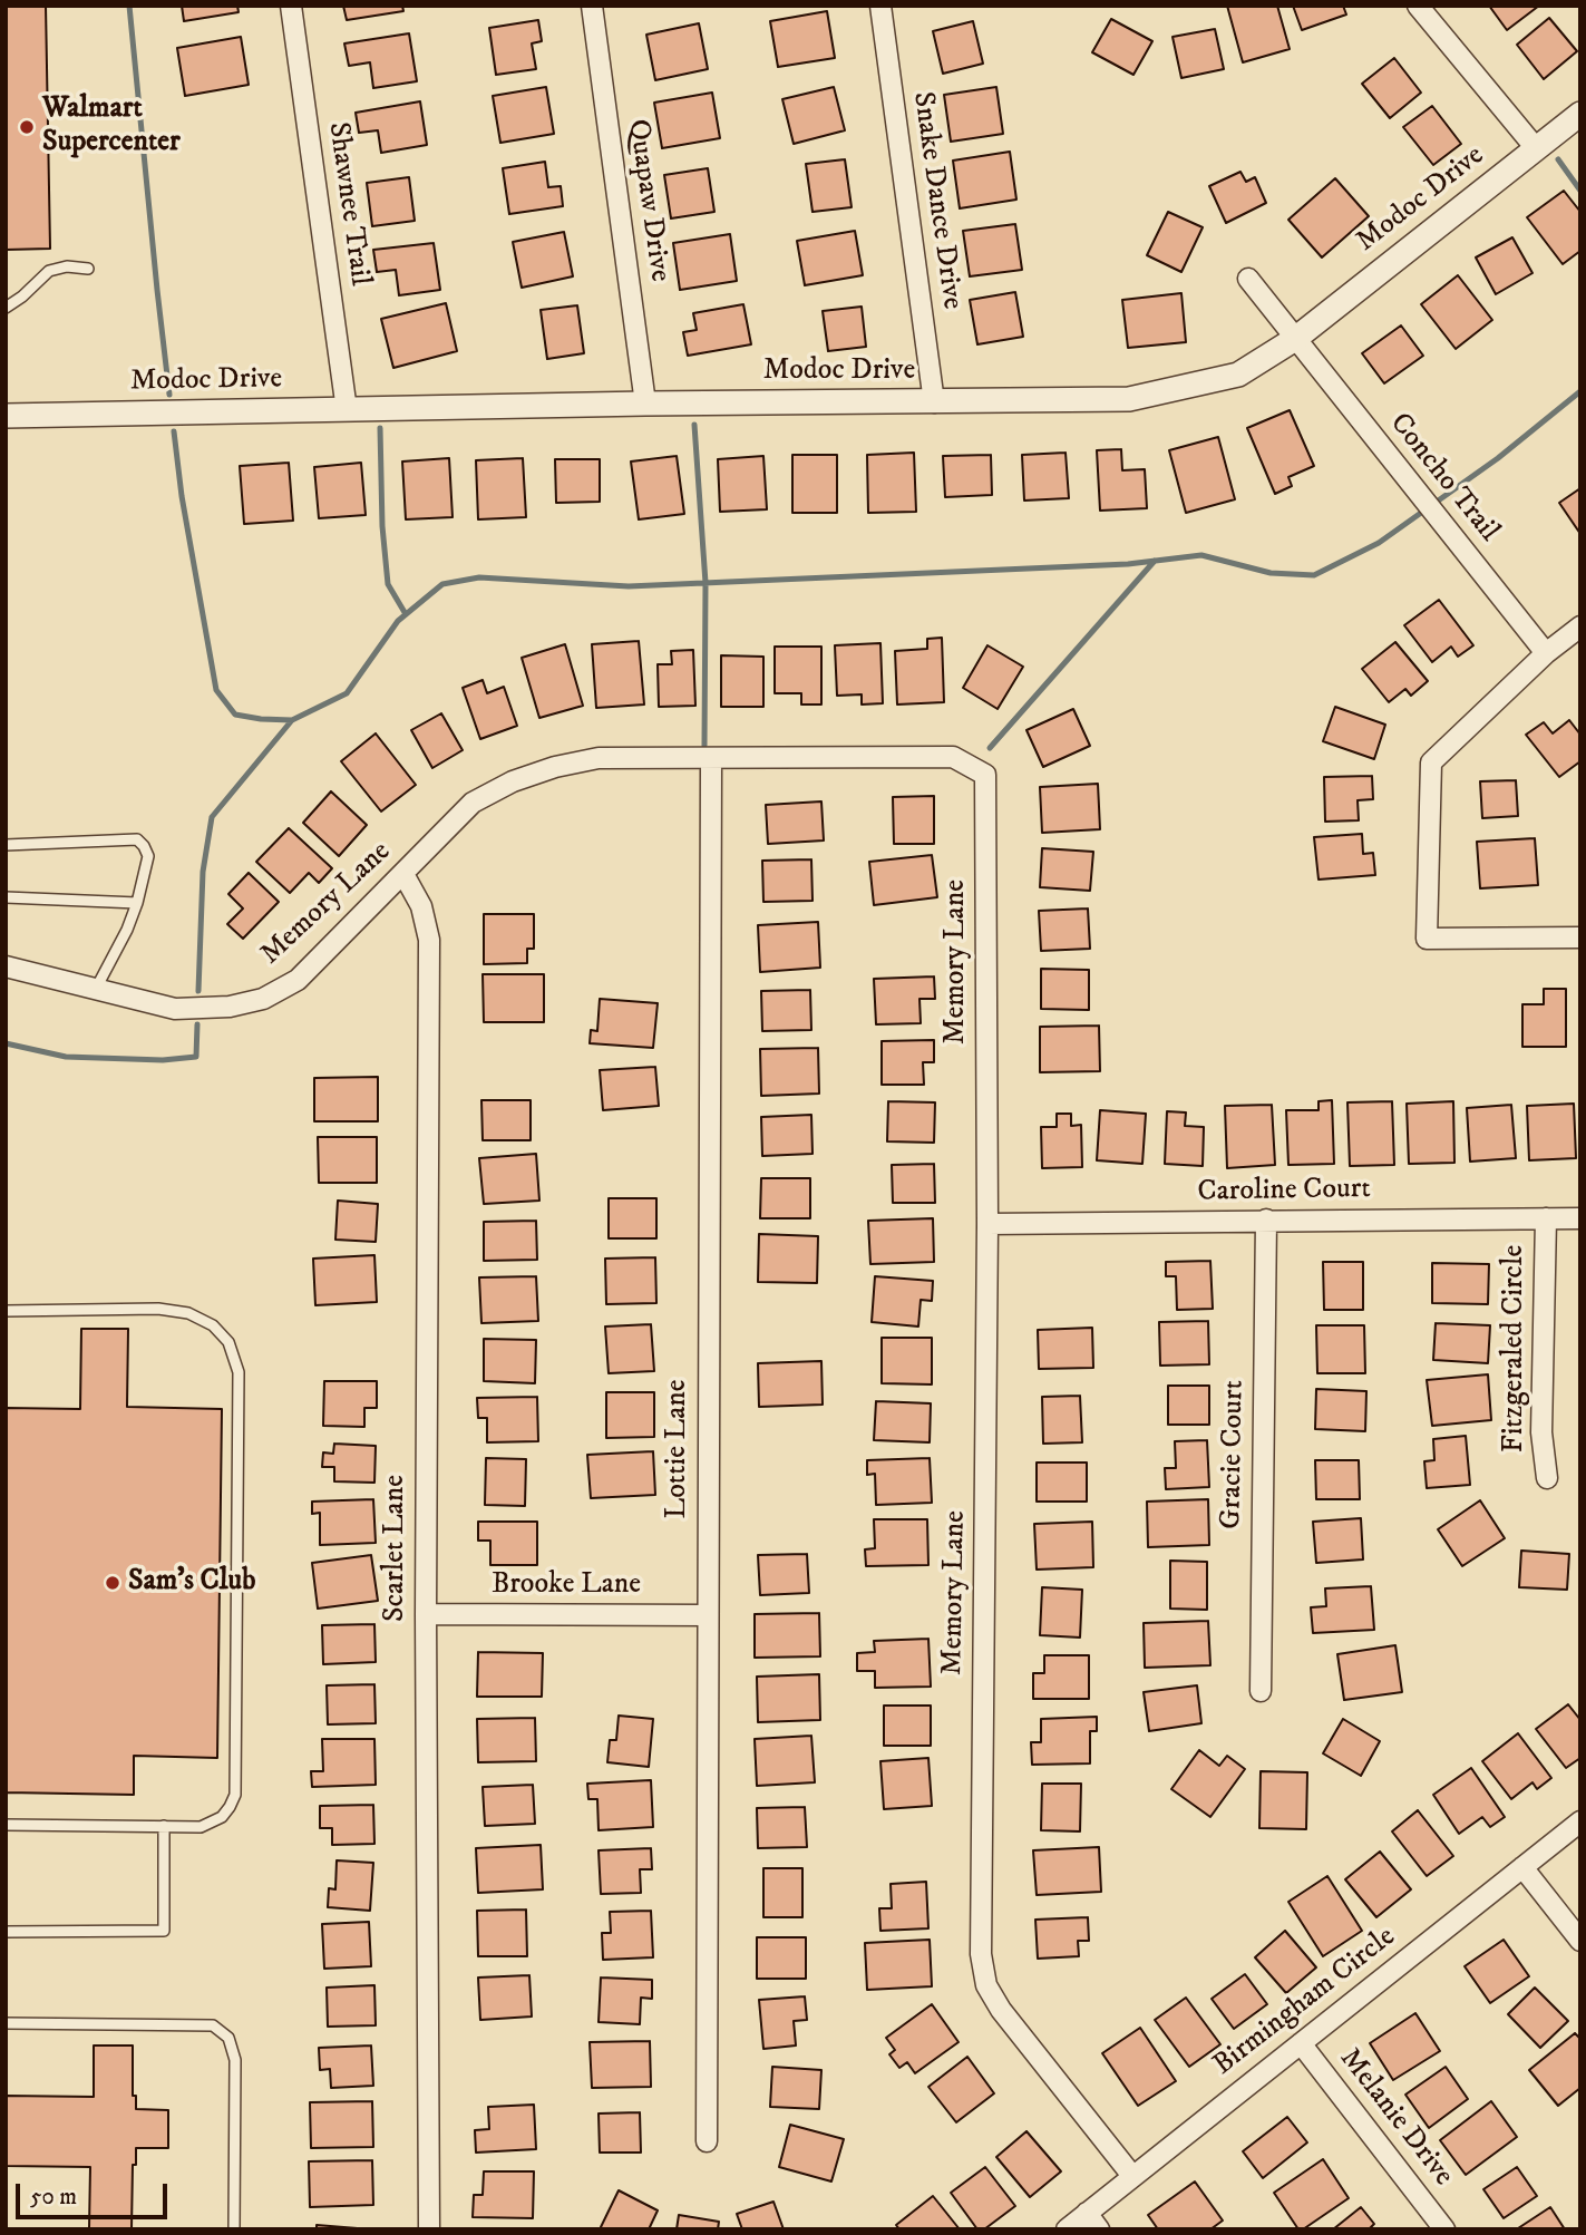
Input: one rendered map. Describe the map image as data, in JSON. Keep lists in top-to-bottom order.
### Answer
{
  "streets": {
    "street": [
      "Modoc Drive",
      "Quapaw Drive",
      "Snake Dance Drive",
      "Shawnee Trail",
      "Concho Trail",
      "Memory Lane",
      "Caroline Court",
      "Fitzgeraled Circle",
      "Lottie Lane",
      "Gracie Court",
      "Scarlet Lane",
      "Brooke Lane",
      "Birmingham Circle",
      "Melanie Drive"
    ]
  },
  "crossings": [
    ["Modoc Drive", "Quapaw Drive"],
    ["Modoc Drive", "Snake Dance Drive"],
    ["Modoc Drive", "Shawnee Trail"],
    ["Modoc Drive", "Concho Trail"],
    ["Memory Lane", "Caroline Court"],
    ["Memory Lane", "Lottie Lane"],
    ["Memory Lane", "Scarlet Lane"],
    ["Memory Lane", "Birmingham Circle"],
    ["Caroline Court", "Fitzgeraled Circle"],
    ["Caroline Court", "Gracie Court"],
    ["Lottie Lane", "Brooke Lane"],
    ["Scarlet Lane", "Brooke Lane"],
    ["Birmingham Circle", "Melanie Drive"]
  ],
  "places": ["Walmart Supercenter", "Sam's Club"],
  "scale_bar": "50 m"
}
